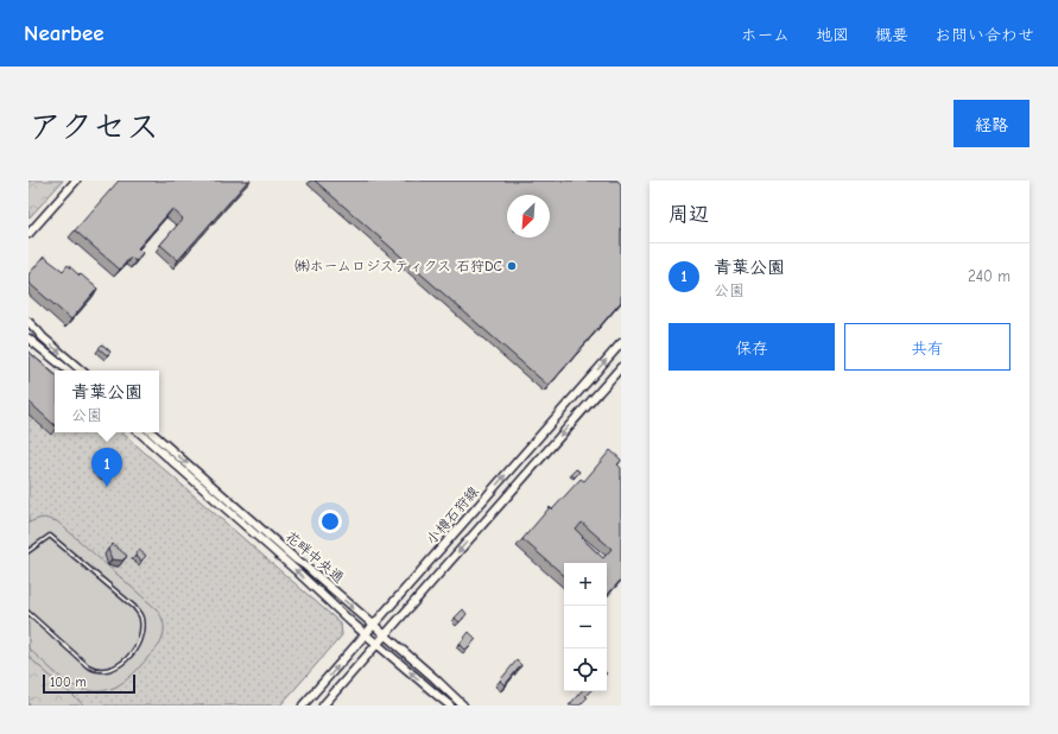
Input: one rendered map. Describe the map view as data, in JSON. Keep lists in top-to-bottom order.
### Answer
{
  "streets": {
    "street": ["小樽石狩線", "花畔中央通"]
  },
  "crossings": [
    ["小樽石狩線", "花畔中央通"]
  ],
  "places": ["㈱ホームロジスティクス 石狩DC"],
  "scale_bar": "100 m",
  "north": "bottom left",
  "page": {
    "header": "Nearbee",
    "nav": [
      "ホーム",
      "地図",
      "概要",
      "お問い合わせ"
    ],
    "title": "アクセス",
    "buttons": [
      "経路",
      ["保存", "共有"]
    ],
    "heading": "周辺",
    "list": [
      {
        "mark": "1",
        "name": "青葉公園",
        "note": "公園",
        "value": "240 m"
      }
    ],
    "popup": ["青葉公園", "公園"],
    "pins": "1",
    "map_buttons": ["+", "−"],
    "scale": "100 m"
  }
}
